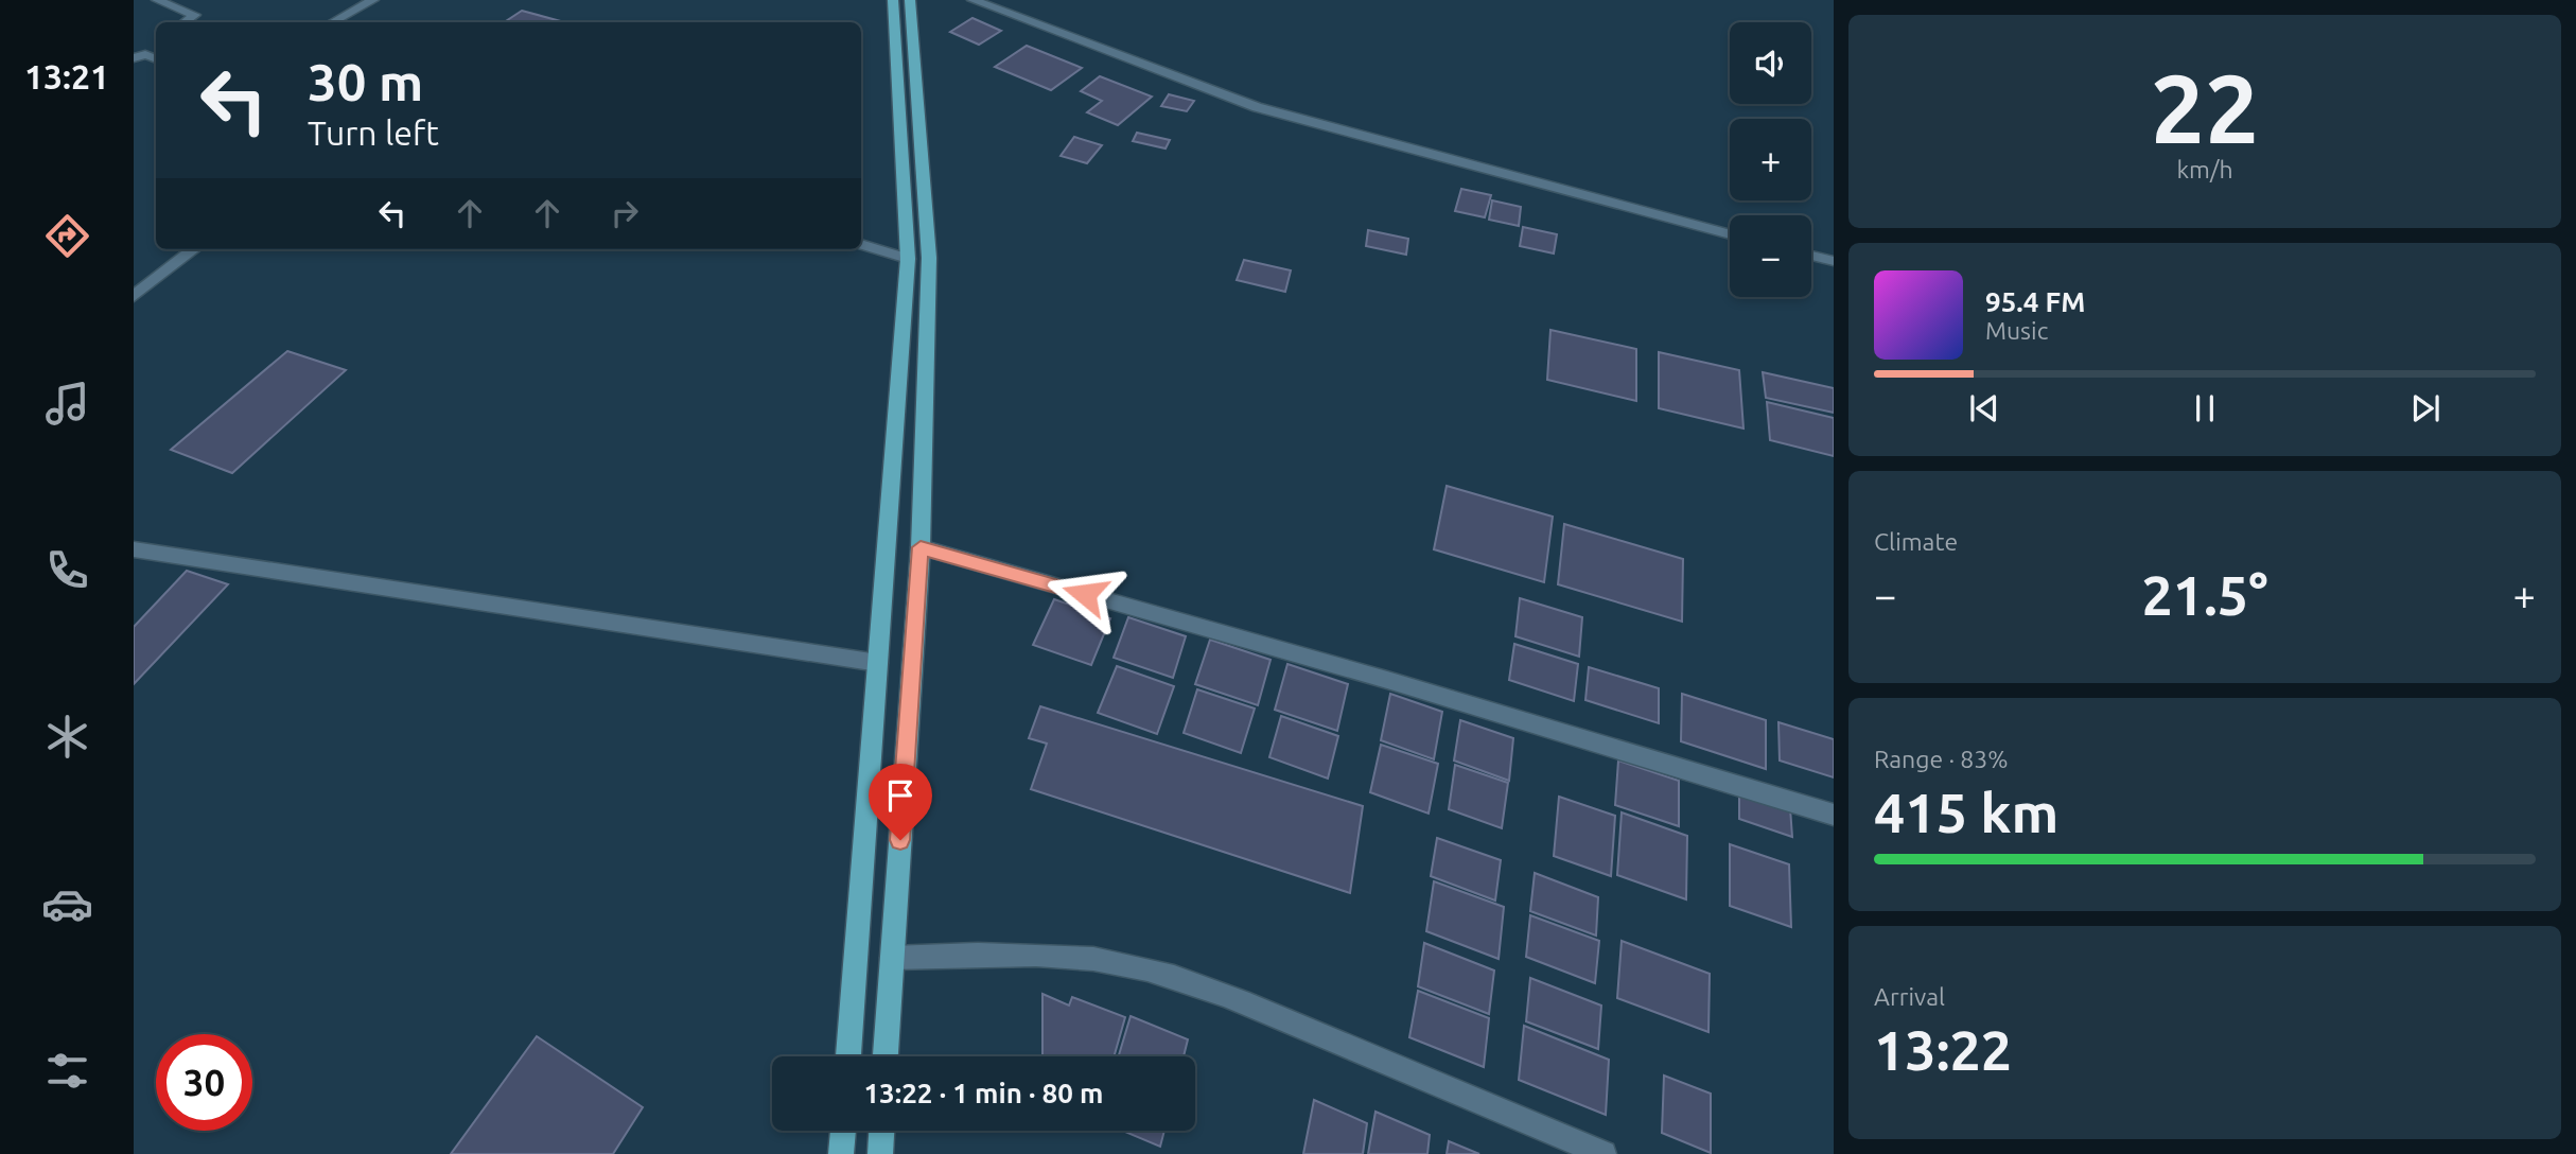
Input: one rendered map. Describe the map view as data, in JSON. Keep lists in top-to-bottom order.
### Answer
{
  "page": {
    "tabs": "13:21",
    "tile": [
      ["22", "km/h"],
      "Climate",
      ["Range · 83%", "415 km"],
      ["Arrival", "13:22"]
    ],
    "map_buttons": ["+", "−"],
    "turn": ["30 m", "Turn left"],
    "song": ["95.4 FM", "Music"],
    "heat": ["−", "21.5°", "+"],
    "limit": "30",
    "trip": "13:22 · 1 min · 80 m"
  }
}
